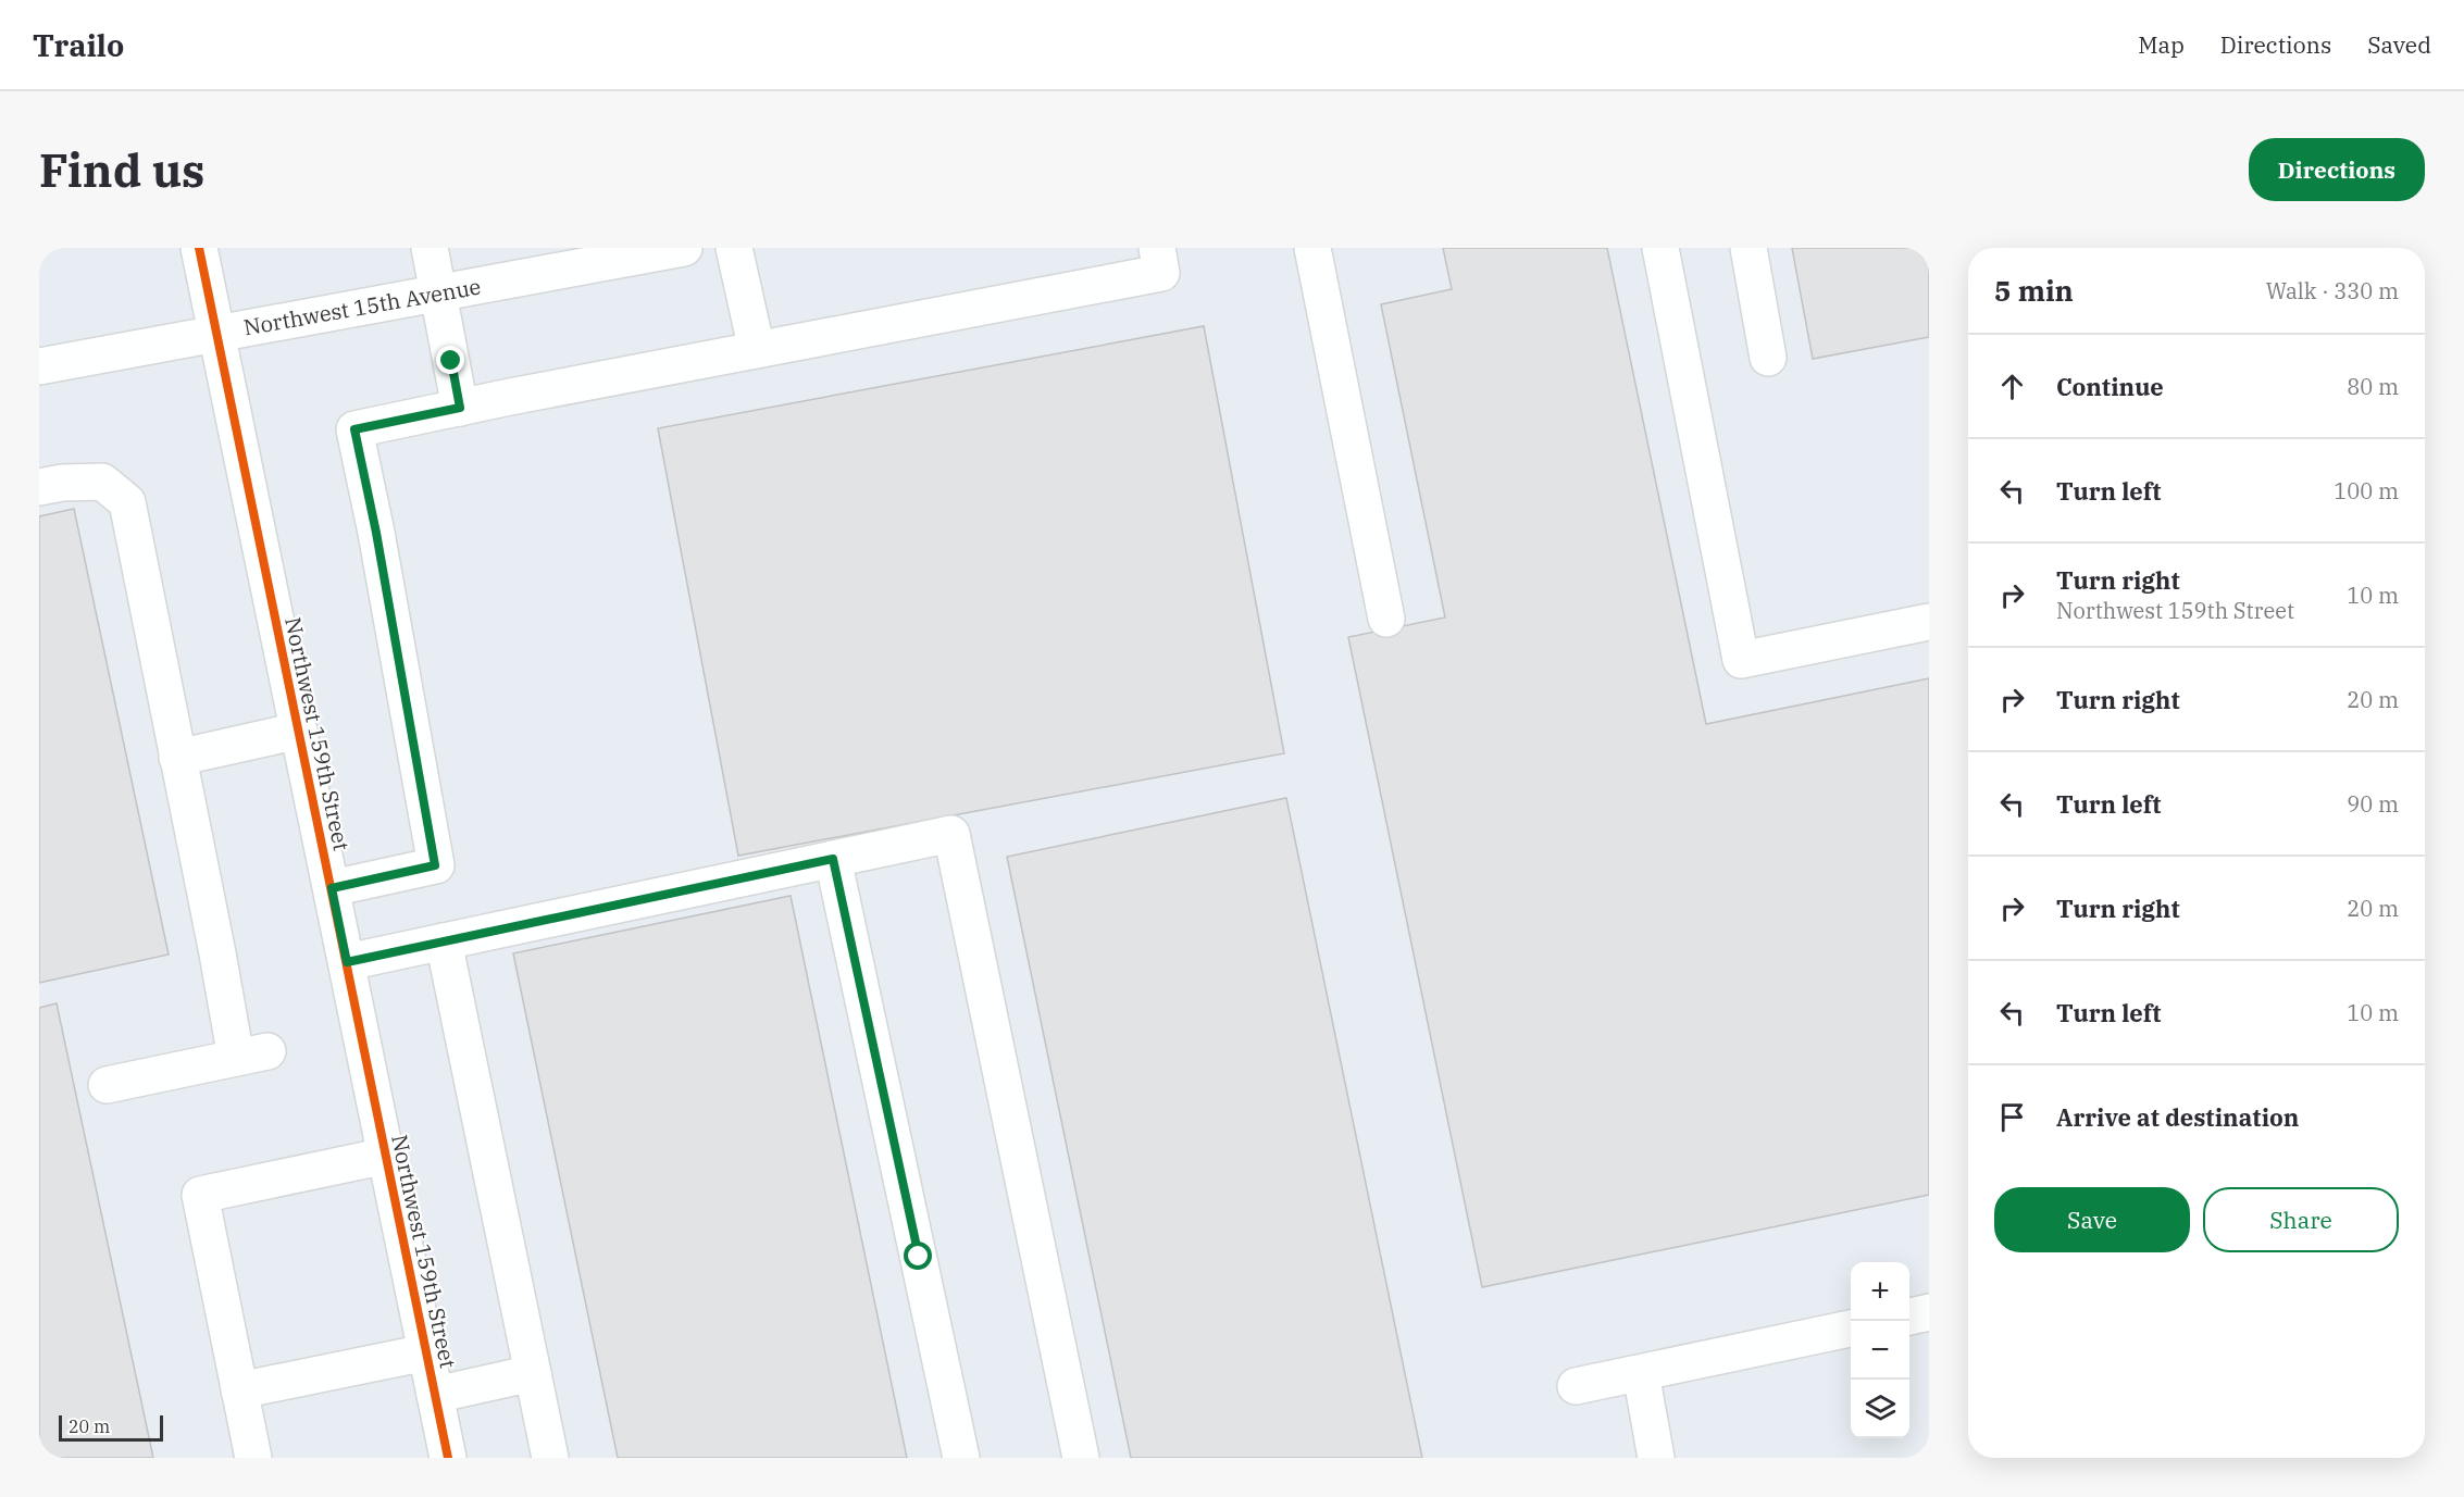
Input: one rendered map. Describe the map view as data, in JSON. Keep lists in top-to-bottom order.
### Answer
{
  "streets": {
    "street": ["Northwest 15th Avenue", "Northwest 159th Street"]
  },
  "crossings": [
    ["Northwest 15th Avenue", "Northwest 159th Street"]
  ],
  "scale_bar": "20 m",
  "page": {
    "header": "Trailo",
    "nav": ["Map", "Directions", "Saved"],
    "buttons": [
      "Directions",
      ["Save", "Share"]
    ],
    "title": "Find us",
    "heading": ["5 min", "Walk · 330 m"],
    "list": [
      ["Continue", "80 m"],
      ["Turn left", "100 m"],
      ["Turn right", "Northwest 159th Street", "10 m"],
      ["Turn right", "20 m"],
      ["Turn left", "90 m"],
      ["Turn right", "20 m"],
      ["Turn left", "10 m"],
      "Arrive at destination"
    ],
    "map_buttons": ["+", "−"],
    "scale": "20 m"
  }
}
